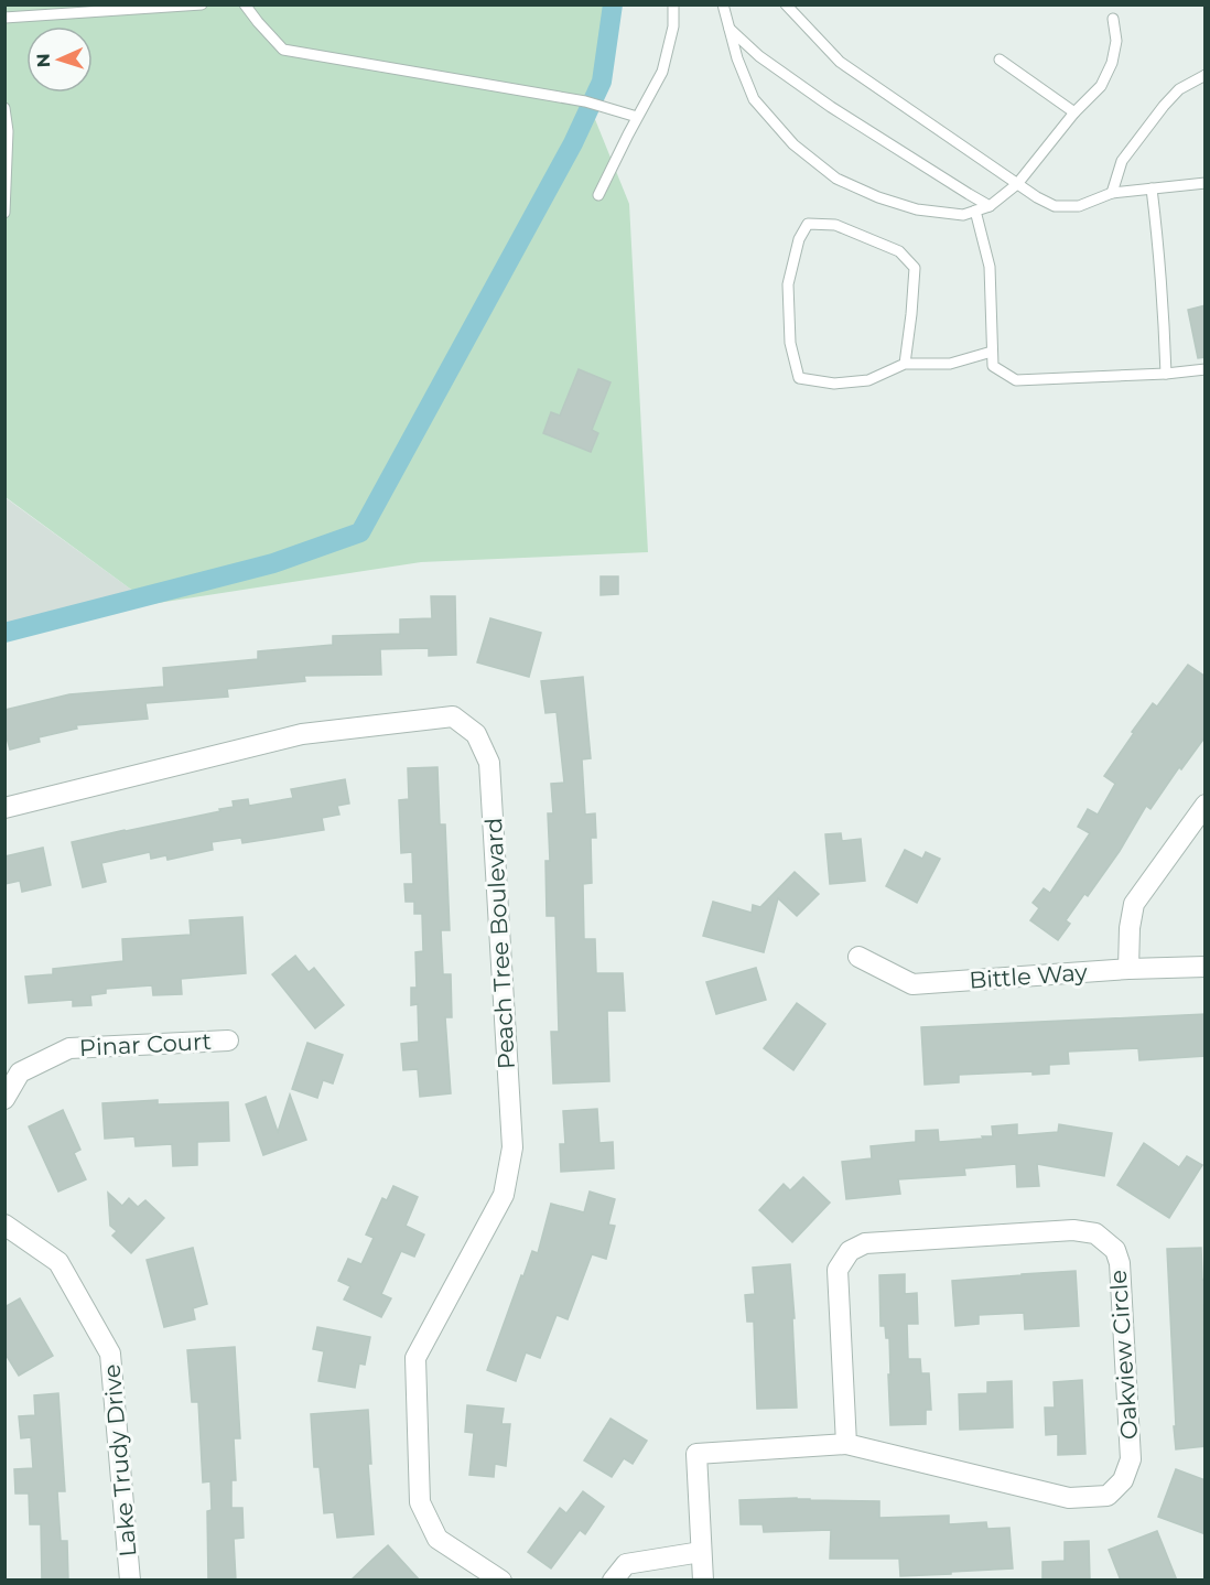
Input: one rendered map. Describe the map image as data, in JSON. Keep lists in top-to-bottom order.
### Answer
{
  "streets": {
    "street": [
      "Peach Tree Boulevard",
      "Bittle Way",
      "Pinar Court",
      "Oakview Circle",
      "Lake Trudy Drive"
    ]
  },
  "north": "left"
}
